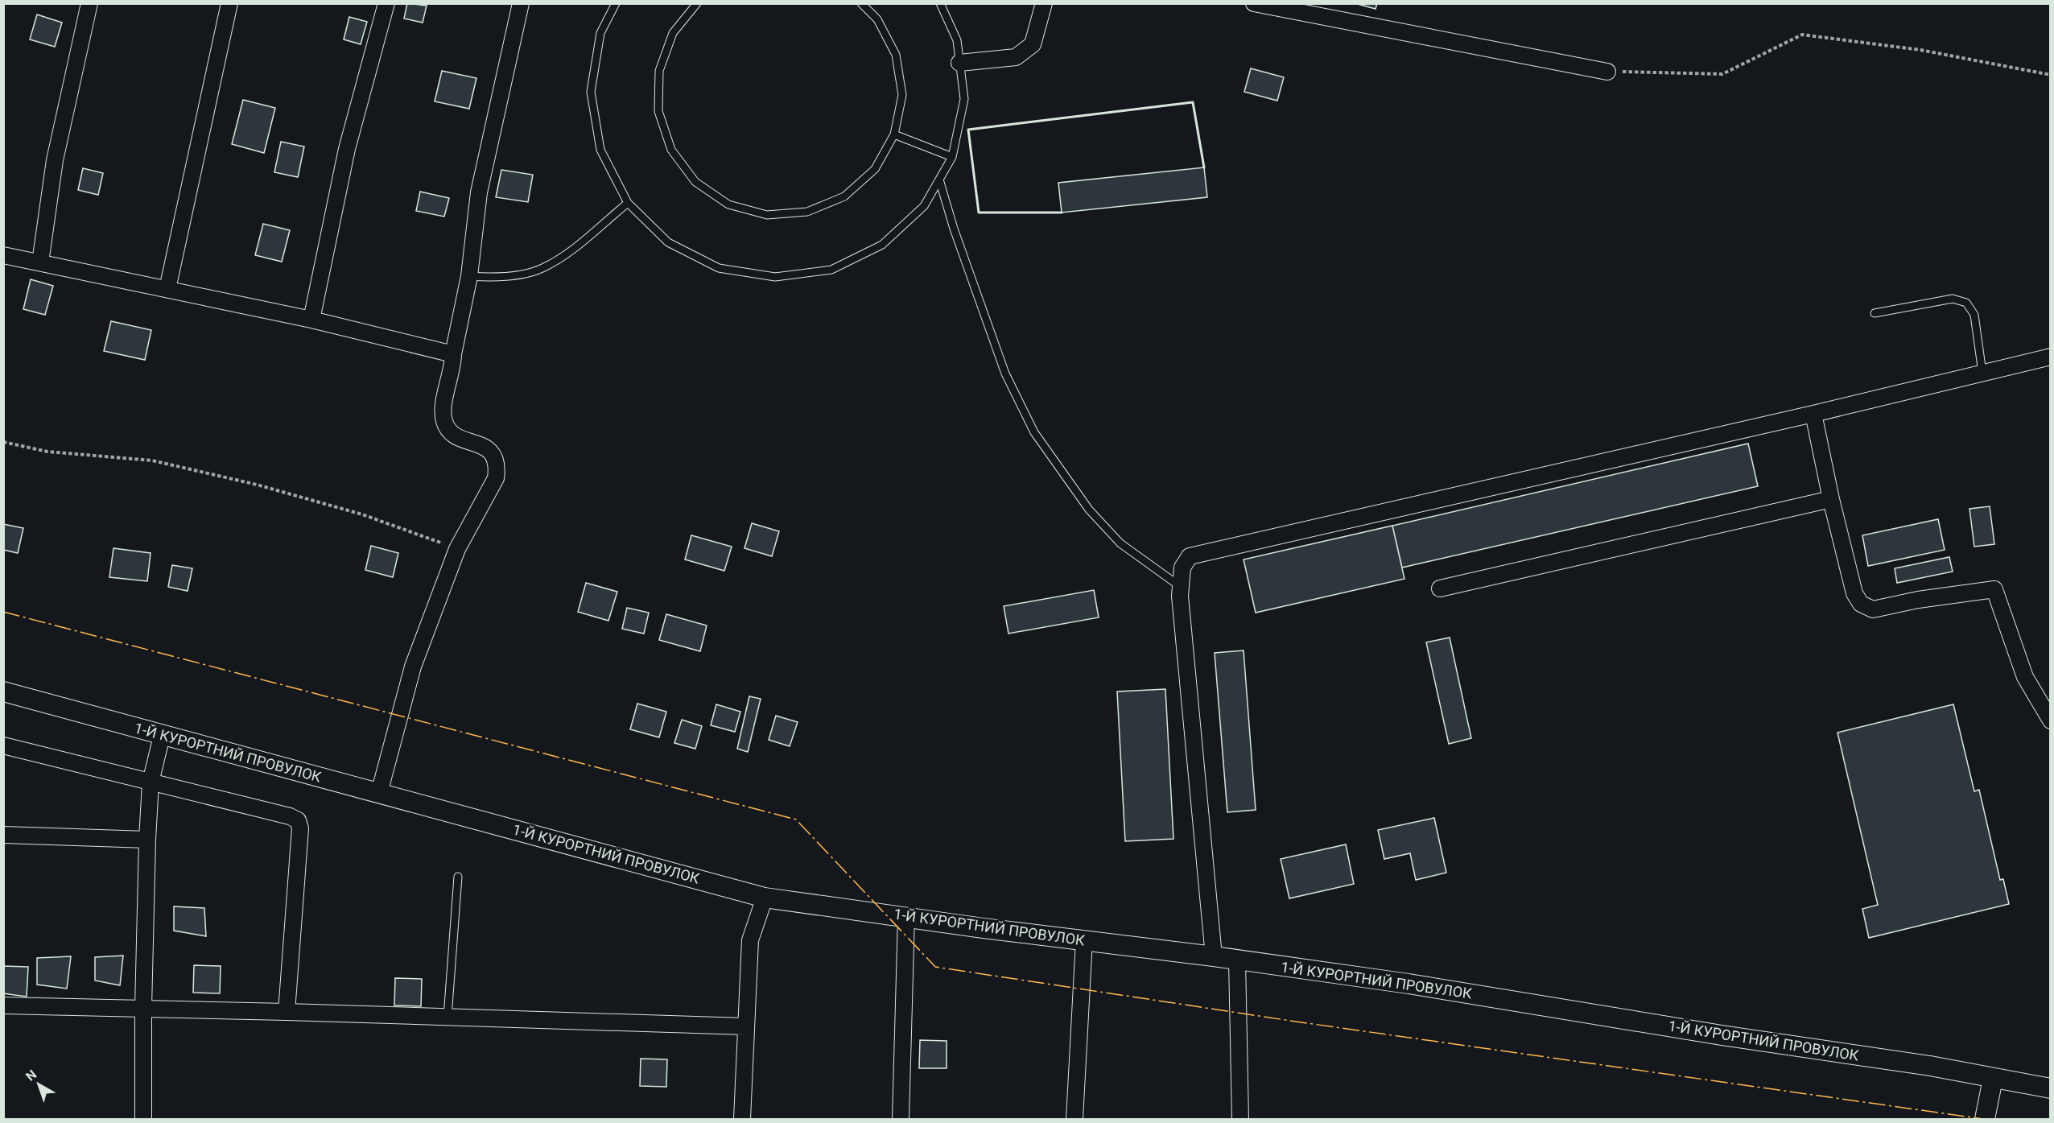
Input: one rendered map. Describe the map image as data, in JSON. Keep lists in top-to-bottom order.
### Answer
{
  "streets": {
    "street": ["1-Й КУРОРТНИЙ ПРОВУЛОК"]
  },
  "north": "top left"
}
